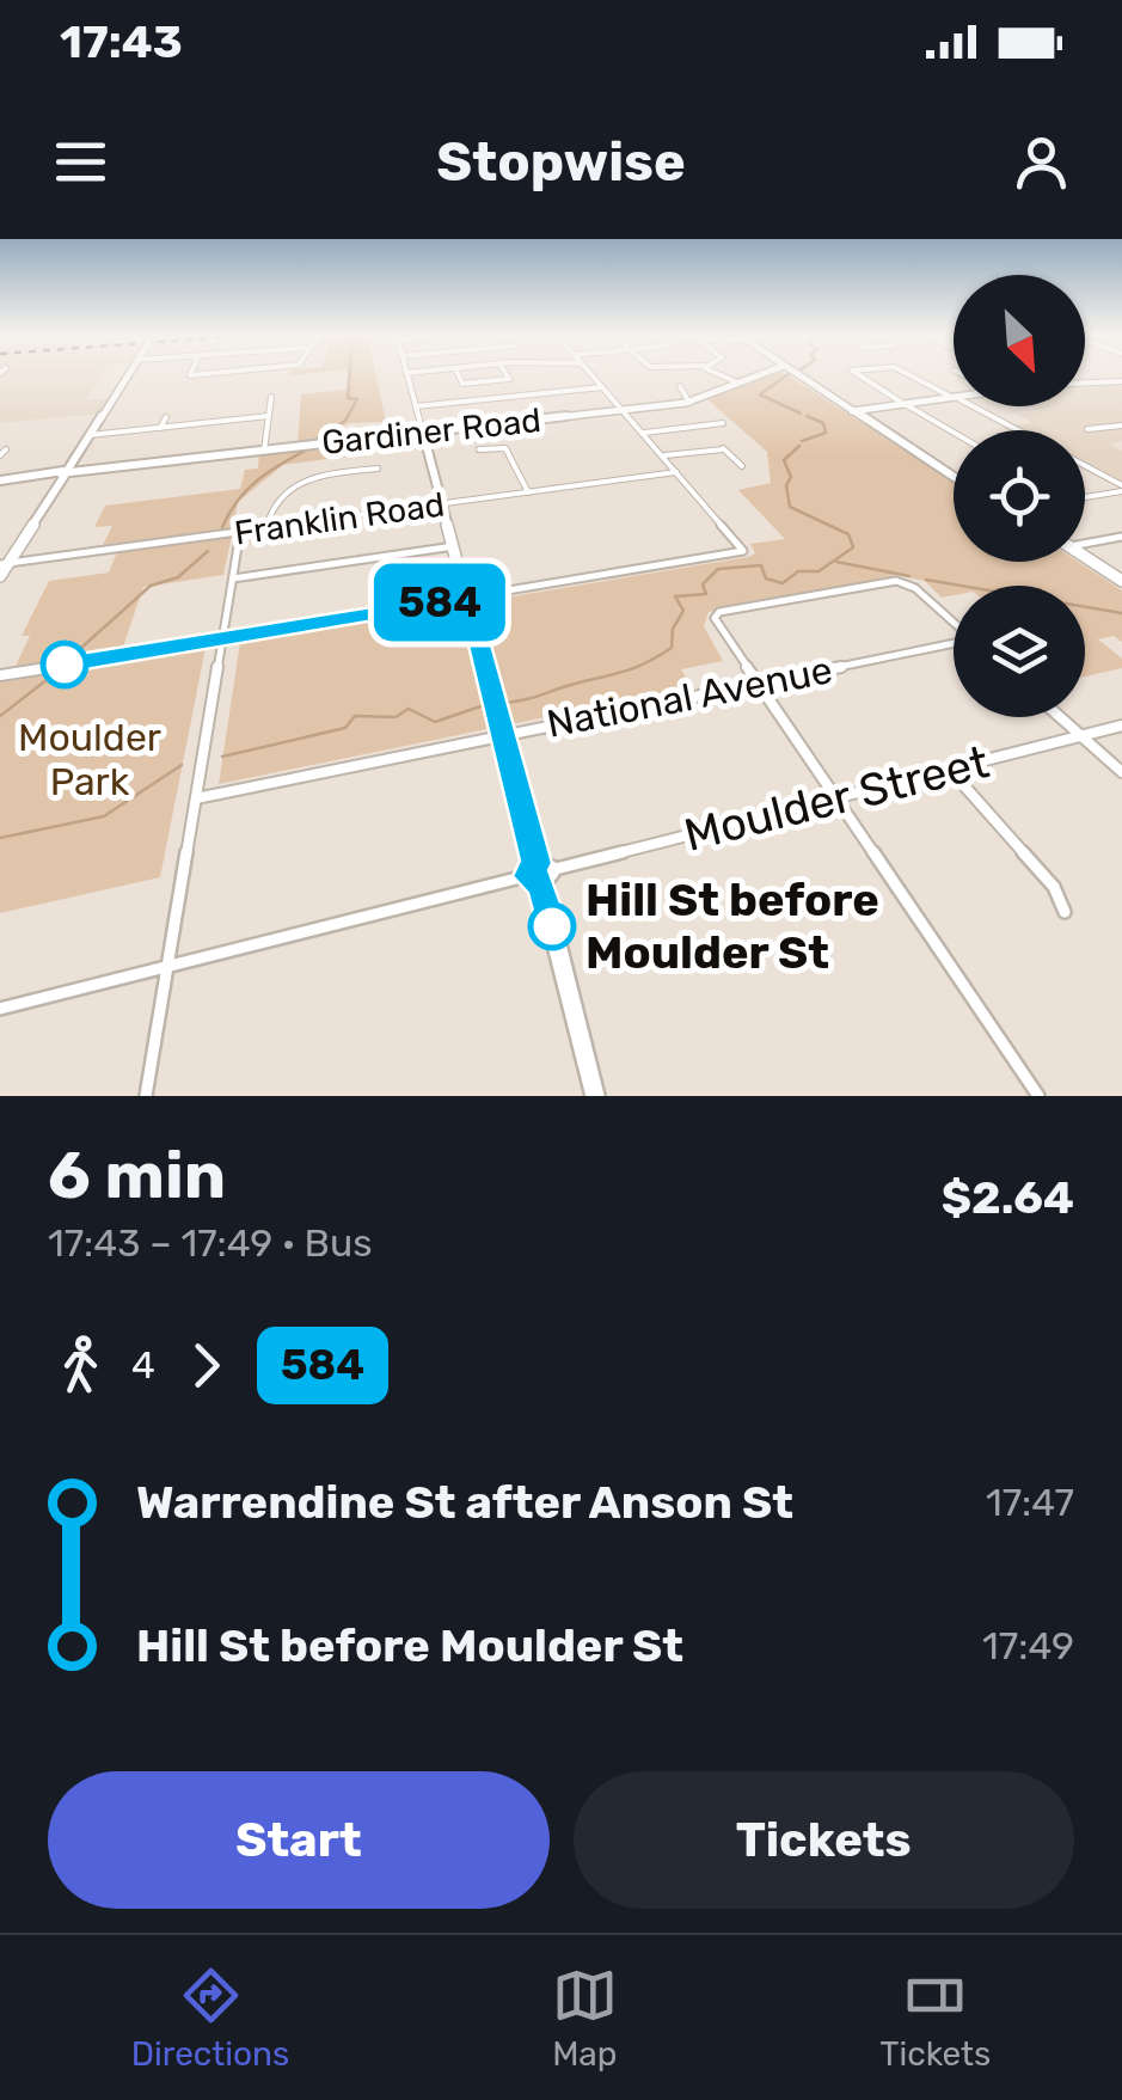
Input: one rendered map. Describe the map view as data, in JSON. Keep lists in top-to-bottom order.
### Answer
{
  "streets": {
    "street": [
      "Gardiner Road",
      "Franklin Road",
      "National Avenue",
      "Moulder Street"
    ]
  },
  "parks": ["Moulder Park"],
  "places": ["Hill St before Moulder St"],
  "lines": ["bus line 584"],
  "north": "bottom right",
  "page": {
    "status": "17:43",
    "header": "Stopwise",
    "on_map": "584",
    "heading": ["6 min", "17:43 – 17:49 · Bus", "$2.64"],
    "legs": ["4", "584"],
    "list": [
      {
        "name": "Warrendine St after Anson St",
        "value": "17:47"
      },
      {
        "name": "Hill St before Moulder St",
        "value": "17:49"
      }
    ],
    "buttons": ["Start", "Tickets"],
    "tabs": ["Directions", "Map", "Tickets"]
  }
}
